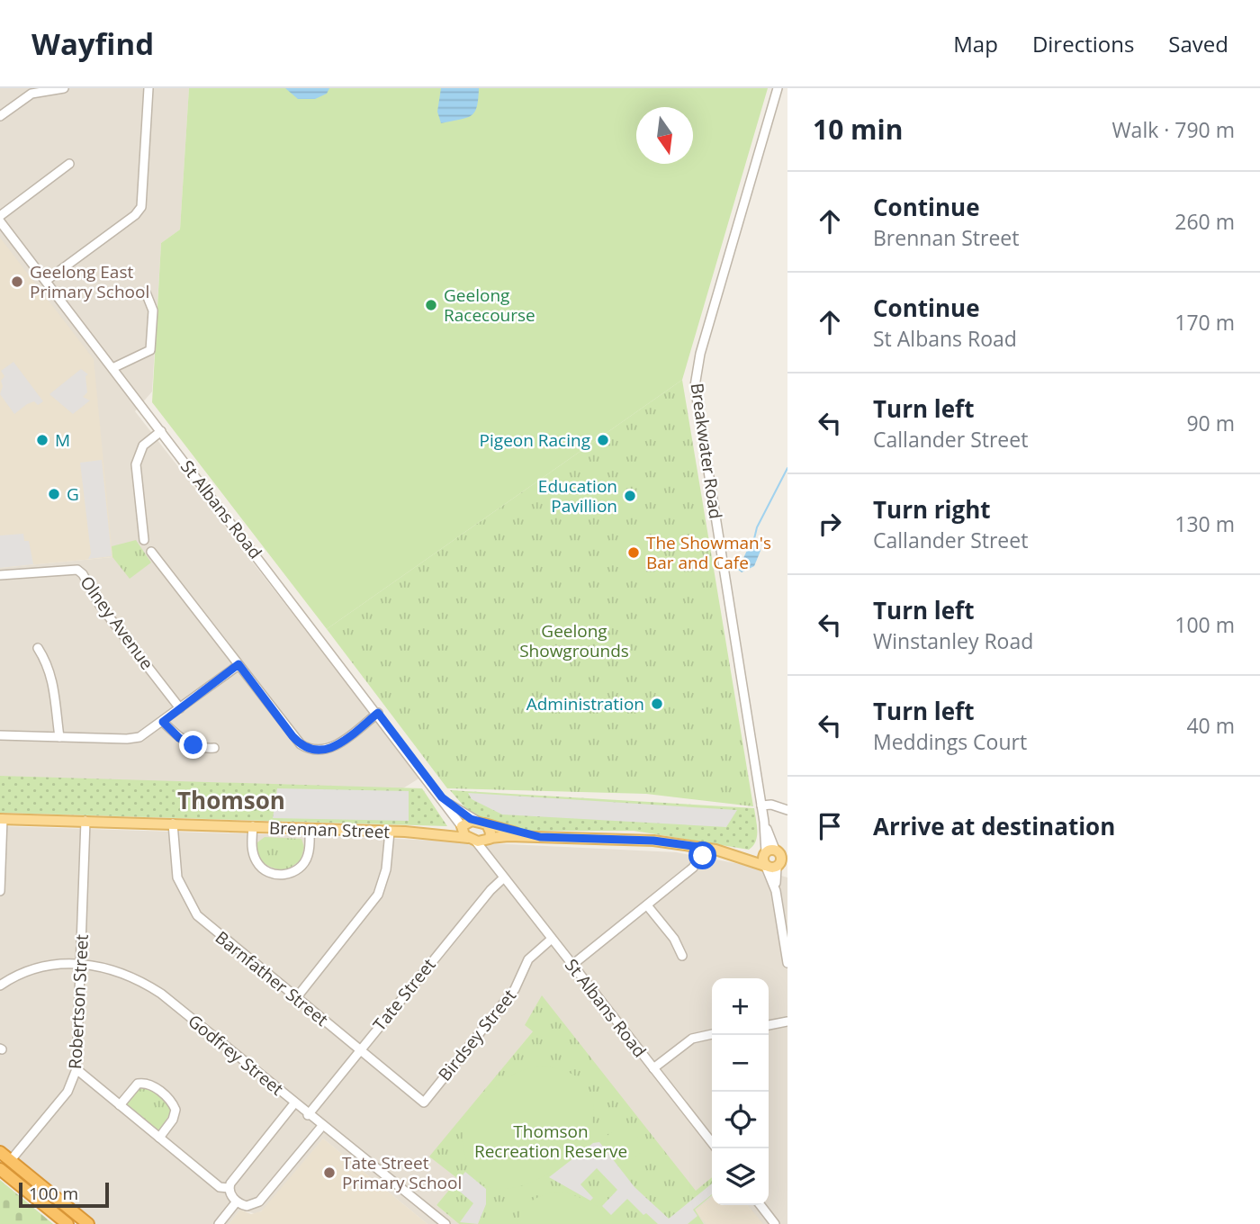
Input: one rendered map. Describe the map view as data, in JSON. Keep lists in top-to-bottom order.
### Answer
{
  "streets": {
    "main road": ["Brennan Street"],
    "street": [
      "Breakwater Road",
      "St Albans Road",
      "Olney Avenue",
      "Barnfather Street",
      "Tate Street",
      "Robertson Street",
      "Birdsey Street",
      "Godfrey Street"
    ]
  },
  "crossings": [
    ["St Albans Road", "Brennan Street"],
    ["St Albans Road", "Tate Street"],
    ["St Albans Road", "Birdsey Street"],
    ["Brennan Street", "Barnfather Street"],
    ["Brennan Street", "Robertson Street"],
    ["Barnfather Street", "Tate Street"],
    ["Barnfather Street", "Birdsey Street"],
    ["Tate Street", "Godfrey Street"],
    ["Robertson Street", "Godfrey Street"]
  ],
  "districts": ["Thomson"],
  "parks": ["Geelong Showgrounds", "Thomson Recreation Reserve"],
  "places": [
    "Geelong East Primary School",
    "Geelong Racecourse",
    "M",
    "Pigeon Racing",
    "G",
    "Education Pavillion",
    "The Showman's Bar and Cafe",
    "Administration",
    "Tate Street Primary School"
  ],
  "scale_bar": "100 m",
  "north": "bottom",
  "page": {
    "header": "Wayfind",
    "nav": ["Map", "Directions", "Saved"],
    "heading": ["10 min", "Walk · 790 m"],
    "list": [
      ["Continue", "Brennan Street", "260 m"],
      ["Continue", "St Albans Road", "170 m"],
      ["Turn left", "Callander Street", "90 m"],
      ["Turn right", "Callander Street", "130 m"],
      ["Turn left", "Winstanley Road", "100 m"],
      ["Turn left", "Meddings Court", "40 m"],
      "Arrive at destination"
    ],
    "map_buttons": ["+", "−"],
    "scale": "100 m"
  }
}
